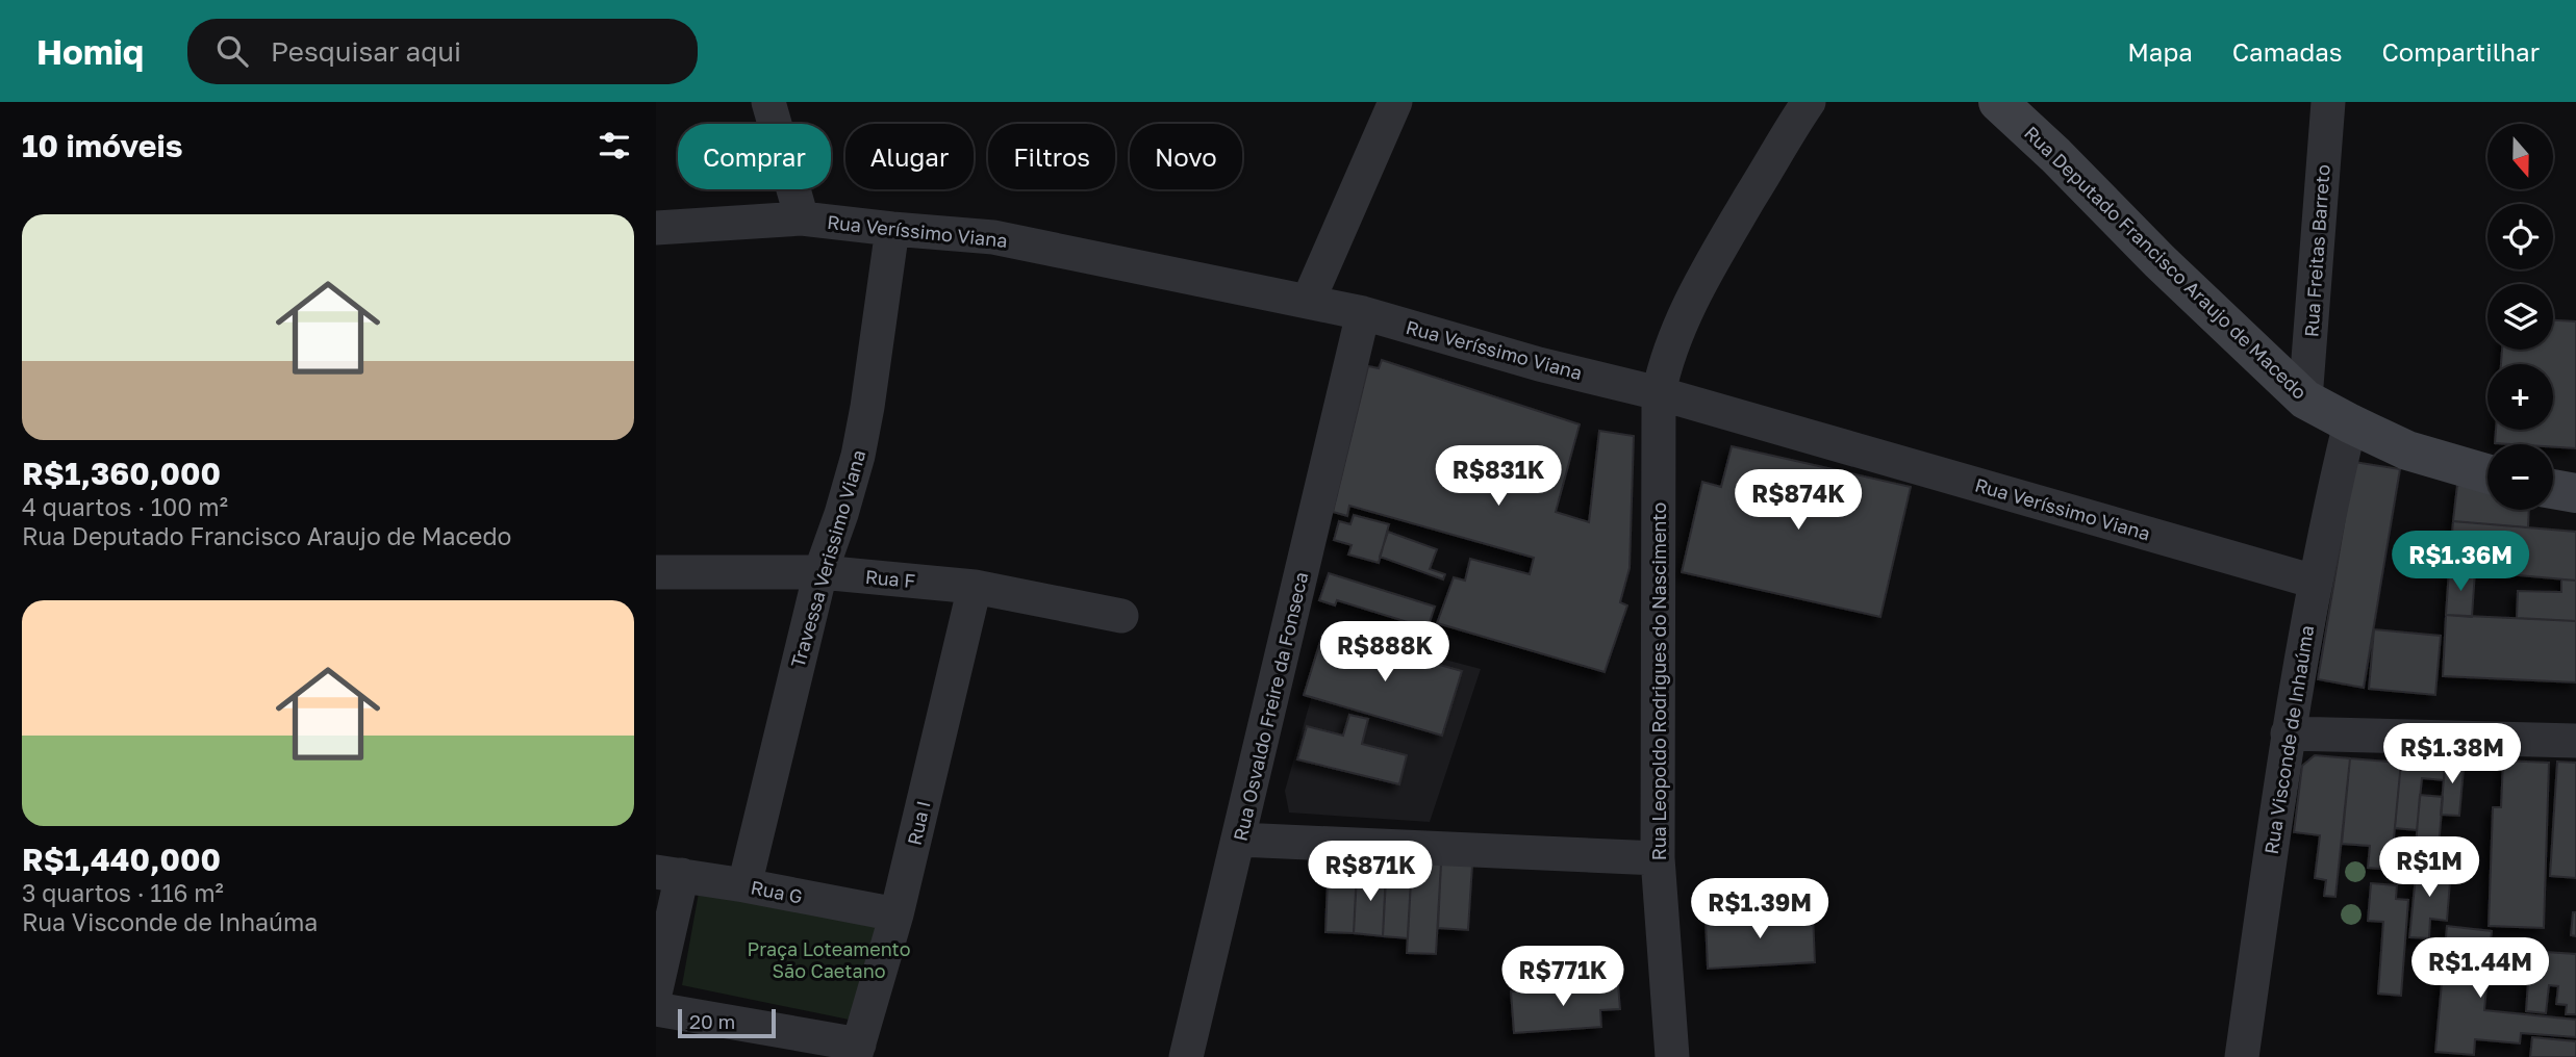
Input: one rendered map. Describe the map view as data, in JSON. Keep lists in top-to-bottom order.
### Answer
{
  "streets": {
    "street": [
      "Rua Veríssimo Viana",
      "Rua Freitas Barreto",
      "Rua Deputado Francisco Araujo de Macedo",
      "Travessa Verissimo Viana",
      "Rua F",
      "Rua Leopoldo Rodrigues do Nascimento",
      "Rua Osvaldo Freire da Fonseca",
      "Rua Visconde de Inhaúma",
      "Rua I",
      "Rua G"
    ]
  },
  "crossings": [
    ["Rua Veríssimo Viana", "Travessa Verissimo Viana"],
    ["Rua Veríssimo Viana", "Rua Leopoldo Rodrigues do Nascimento"],
    ["Rua Veríssimo Viana", "Rua Osvaldo Freire da Fonseca"],
    ["Rua Veríssimo Viana", "Rua Visconde de Inhaúma"],
    ["Rua Freitas Barreto", "Rua Deputado Francisco Araujo de Macedo"],
    ["Rua Deputado Francisco Araujo de Macedo", "Rua Visconde de Inhaúma"],
    ["Travessa Verissimo Viana", "Rua F"],
    ["Travessa Verissimo Viana", "Rua G"],
    ["Rua F", "Rua I"],
    ["Rua I", "Rua G"]
  ],
  "parks": ["Praça Loteamento São Caetano"],
  "scale_bar": "20 m",
  "north": "bottom",
  "page": {
    "header": "Homiq",
    "search": "Pesquisar aqui",
    "nav": ["Mapa", "Camadas", "Compartilhar"],
    "heading": "10 imóveis",
    "map_buttons": ["+", "−"],
    "chip": [
      "Comprar",
      "Alugar",
      "Filtros",
      "Novo"
    ],
    "list": [
      {
        "name": "R$1,360,000",
        "note": "4 quartos · 100 m² · Rua Deputado Francisco Araujo de Macedo"
      },
      {
        "name": "R$1,440,000",
        "note": "3 quartos · 116 m² · Rua Visconde de Inhaúma"
      }
    ],
    "price": [
      "R$831K",
      "R$874K",
      "R$1.36M",
      "R$888K",
      "R$1.38M",
      "R$1M",
      "R$871K",
      "R$1.39M",
      "R$1.44M",
      "R$771K"
    ],
    "scale": "20 m"
  }
}
